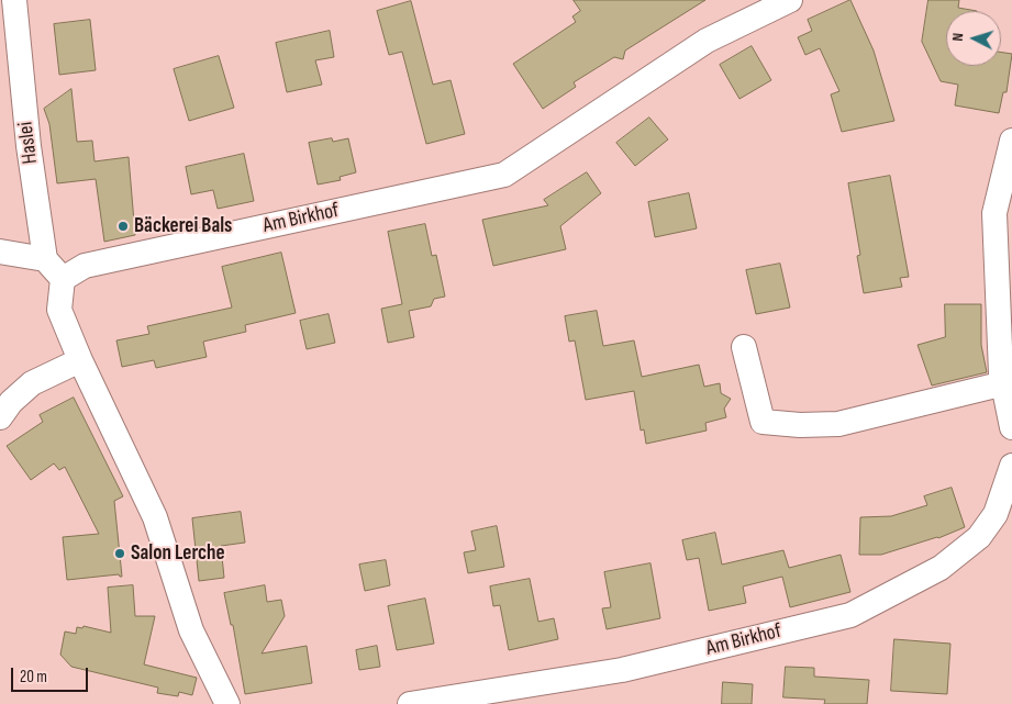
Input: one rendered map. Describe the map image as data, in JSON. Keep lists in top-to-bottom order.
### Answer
{
  "streets": {
    "street": ["Haslei", "Am Birkhof"]
  },
  "places": ["Bäckerei Bals", "Salon Lerche"],
  "scale_bar": "20 m",
  "north": "left"
}
